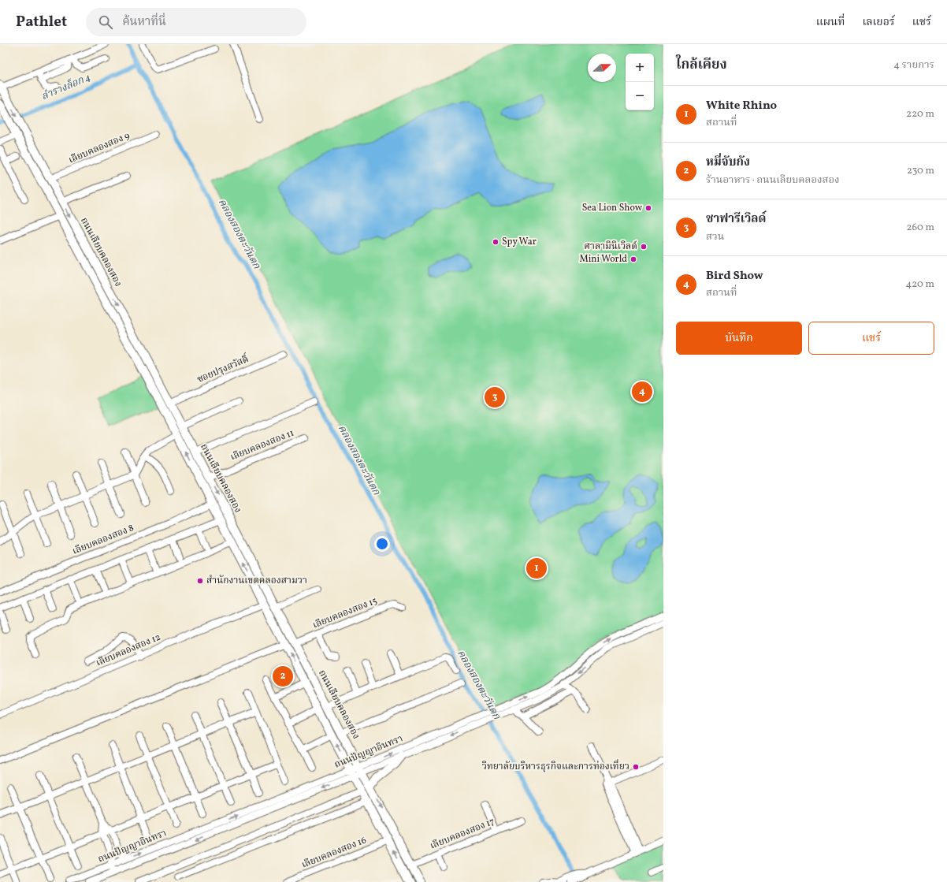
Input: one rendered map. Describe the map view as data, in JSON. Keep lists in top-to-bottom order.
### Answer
{
  "streets": {
    "main road": ["ถนนเลียบคลองสอง"],
    "street": [
      "เลียบคลองสอง 9",
      "ซอยปรุงสวัสดิ์",
      "เลียบคลองสอง 11",
      "เลียบคลองสอง 8",
      "เลียบคลองสอง 15",
      "เลียบคลองสอง 12",
      "ถนนปัญญาอินทรา",
      "เลียบคลองสอง 17",
      "เลียบคลองสอง 16"
    ]
  },
  "crossings": [
    ["เลียบคลองสอง 9", "ถนนเลียบคลองสอง"],
    ["ถนนเลียบคลองสอง", "ซอยปรุงสวัสดิ์"],
    ["ถนนเลียบคลองสอง", "เลียบคลองสอง 11"],
    ["ถนนเลียบคลองสอง", "เลียบคลองสอง 8"],
    ["ถนนเลียบคลองสอง", "เลียบคลองสอง 15"],
    ["ถนนเลียบคลองสอง", "เลียบคลองสอง 12"],
    ["ถนนเลียบคลองสอง", "ถนนปัญญาอินทรา"],
    ["ถนนเลียบคลองสอง", "เลียบคลองสอง 17"],
    ["ถนนเลียบคลองสอง", "เลียบคลองสอง 16"]
  ],
  "water": ["ลำรางล็อก 4", "คลองสองตะวันตก"],
  "places": [
    "Sea Lion Show",
    "Spy War",
    "ศาลามินิเวิลด์",
    "Mini World",
    "สำนักงานเขตคลองสามวา",
    "วิทยาลัยบริหารธุรกิจและการท่องเที่ยว"
  ],
  "north": "right",
  "page": {
    "header": "Pathlet",
    "search": "ค้นหาที่นี่",
    "nav": ["แผนที่", "เลเยอร์", "แชร์"],
    "heading": ["ใกล้เคียง", "4 รายการ"],
    "map_buttons": ["+", "−"],
    "list": [
      {
        "mark": "1",
        "name": "White Rhino",
        "note": "สถานที่",
        "value": "220 m"
      },
      {
        "mark": "2",
        "name": "หมี่จับกัง",
        "note": "ร้านอาหาร · ถนนเลียบคลองสอง",
        "value": "230 m"
      },
      {
        "mark": "3",
        "name": "ซาฟารีเวิลด์",
        "note": "สวน",
        "value": "260 m"
      },
      {
        "mark": "4",
        "name": "Bird Show",
        "note": "สถานที่",
        "value": "420 m"
      }
    ],
    "buttons": ["บันทึก", "แชร์"],
    "pins": [
      "4",
      "3",
      "1",
      "2"
    ]
  }
}
